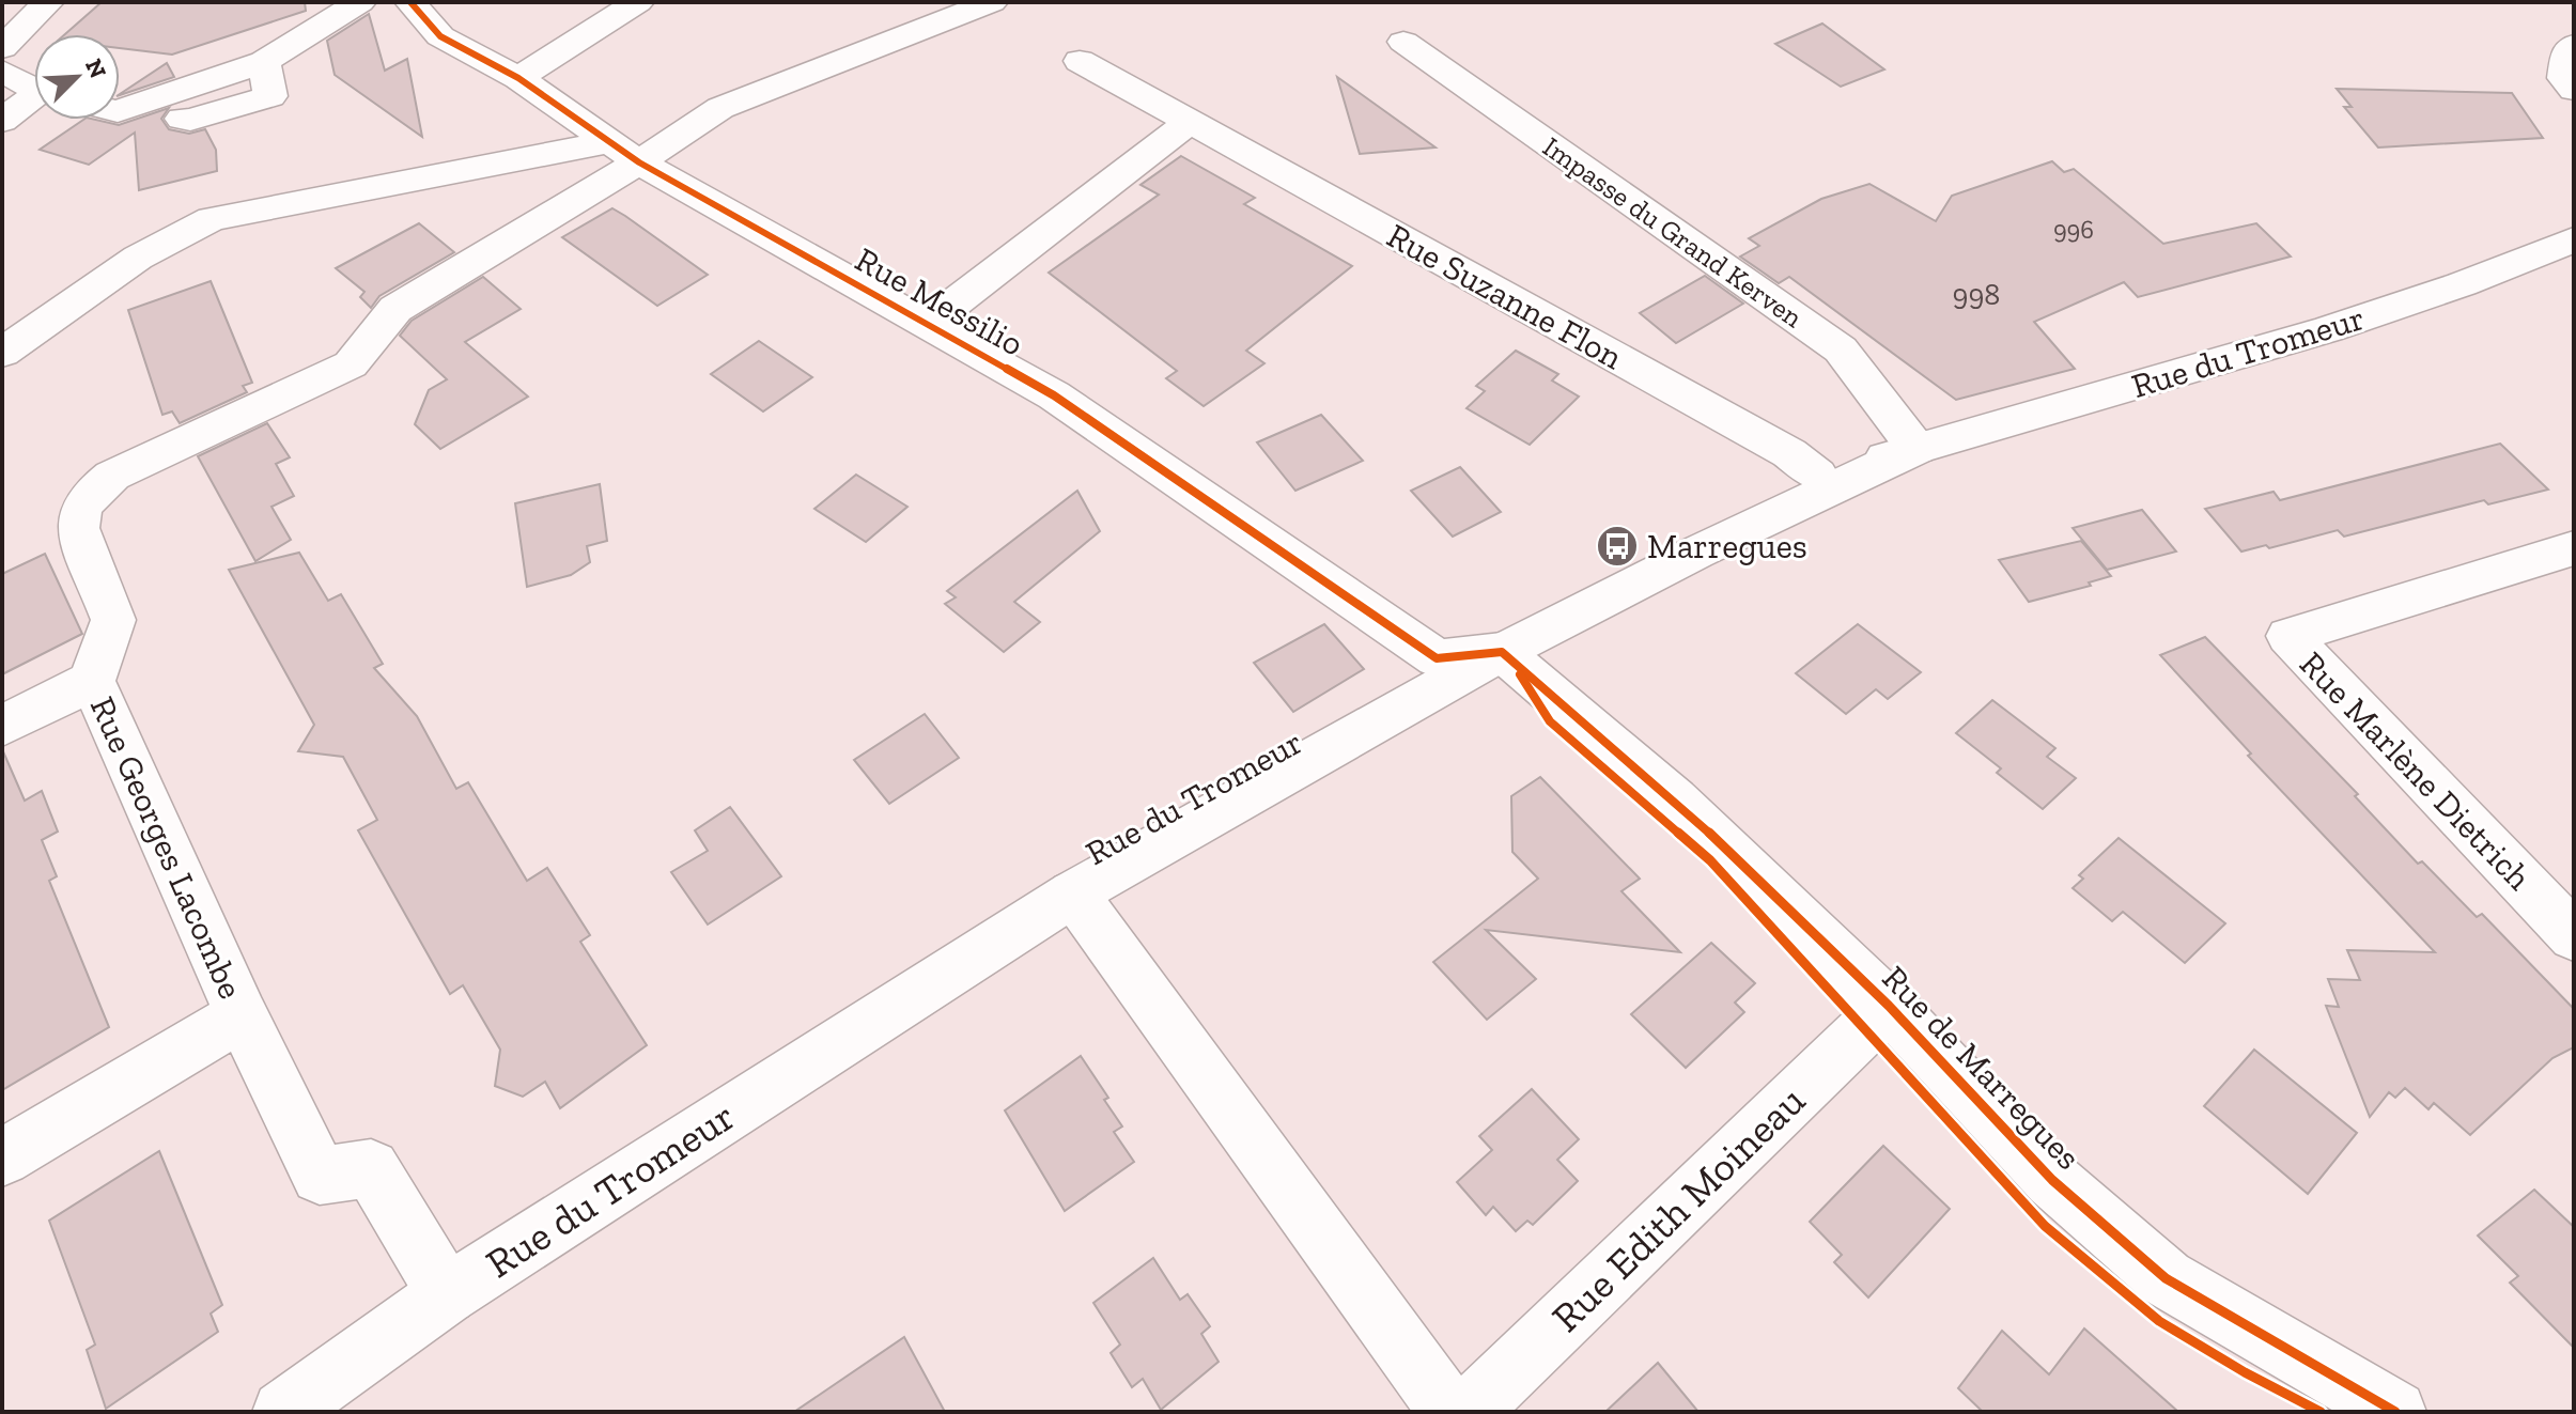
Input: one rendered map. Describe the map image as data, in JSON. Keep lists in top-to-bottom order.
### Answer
{
  "streets": {
    "street": [
      "Impasse du Grand Kerven",
      "Rue Suzanne Flon",
      "Rue Messilio",
      "Rue du Tromeur",
      "Rue Marlène Dietrich",
      "Rue Georges Lacombe",
      "Rue de Marregues",
      "Rue Edith Moineau"
    ]
  },
  "crossings": [
    ["Impasse du Grand Kerven", "Rue du Tromeur"],
    ["Rue Suzanne Flon", "Rue du Tromeur"],
    ["Rue Messilio", "Rue du Tromeur"],
    ["Rue Messilio", "Rue Georges Lacombe"],
    ["Rue du Tromeur", "Rue Georges Lacombe"],
    ["Rue du Tromeur", "Rue de Marregues"],
    ["Rue de Marregues", "Rue Edith Moineau"]
  ],
  "places": {
    "bus stop": ["Marregues"]
  },
  "house_numbers": ["996", "998"],
  "north": "top right"
}
